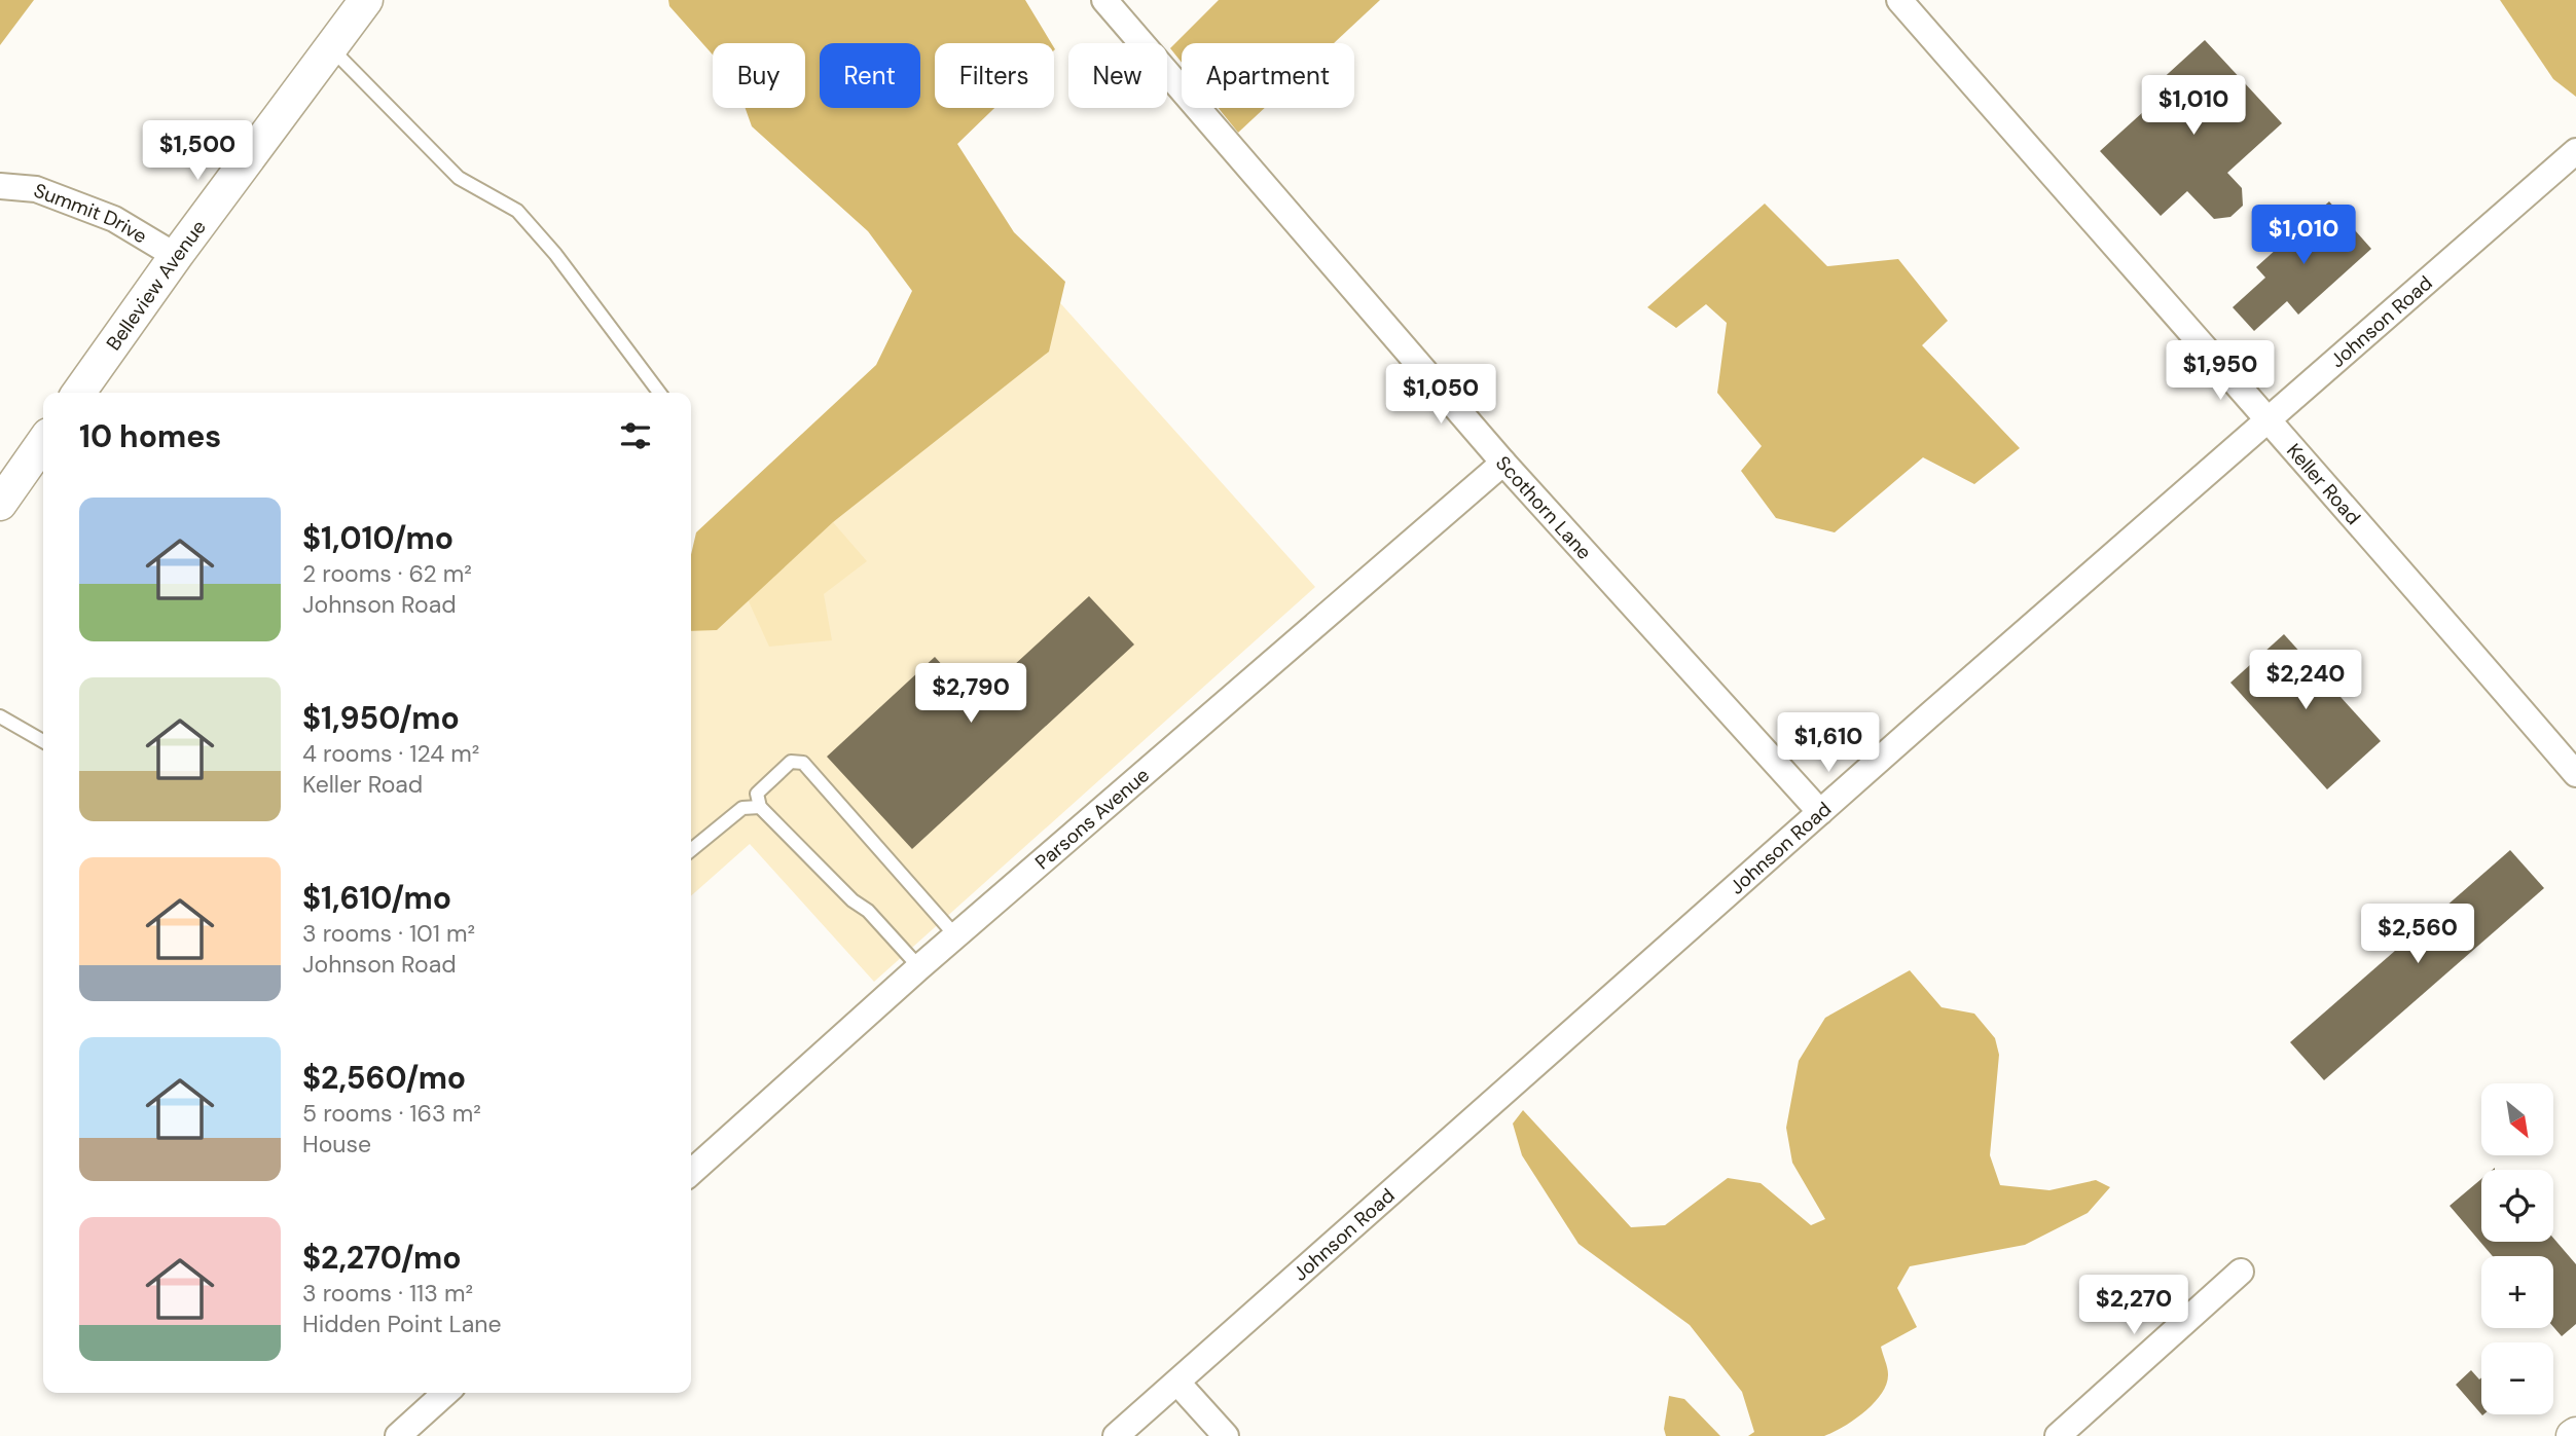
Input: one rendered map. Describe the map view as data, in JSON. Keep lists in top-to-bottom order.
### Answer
{
  "streets": {
    "street": [
      "Summit Drive",
      "Belleview Avenue",
      "Johnson Road",
      "Keller Road",
      "Scothorn Lane",
      "Parsons Avenue"
    ]
  },
  "crossings": [
    ["Summit Drive", "Belleview Avenue"],
    ["Johnson Road", "Keller Road"],
    ["Johnson Road", "Scothorn Lane"],
    ["Scothorn Lane", "Parsons Avenue"]
  ],
  "north": "bottom right",
  "page": {
    "chip": [
      "Buy",
      "Rent",
      "Filters",
      "New",
      "Apartment"
    ],
    "price": [
      "$1,010",
      "$1,500",
      "$1,010",
      "$1,950",
      "$1,050",
      "$2,240",
      "$2,790",
      "$1,610",
      "$2,560",
      "$2,270"
    ],
    "heading": "10 homes",
    "list": [
      {
        "name": "$1,010/mo",
        "note": "2 rooms · 62 m² · Johnson Road"
      },
      {
        "name": "$1,950/mo",
        "note": "4 rooms · 124 m² · Keller Road"
      },
      {
        "name": "$1,610/mo",
        "note": "3 rooms · 101 m² · Johnson Road"
      },
      {
        "name": "$2,560/mo",
        "note": "5 rooms · 163 m² · House"
      },
      {
        "name": "$2,270/mo",
        "note": "3 rooms · 113 m² · Hidden Point Lane"
      }
    ],
    "map_buttons": ["+", "−"]
  }
}
